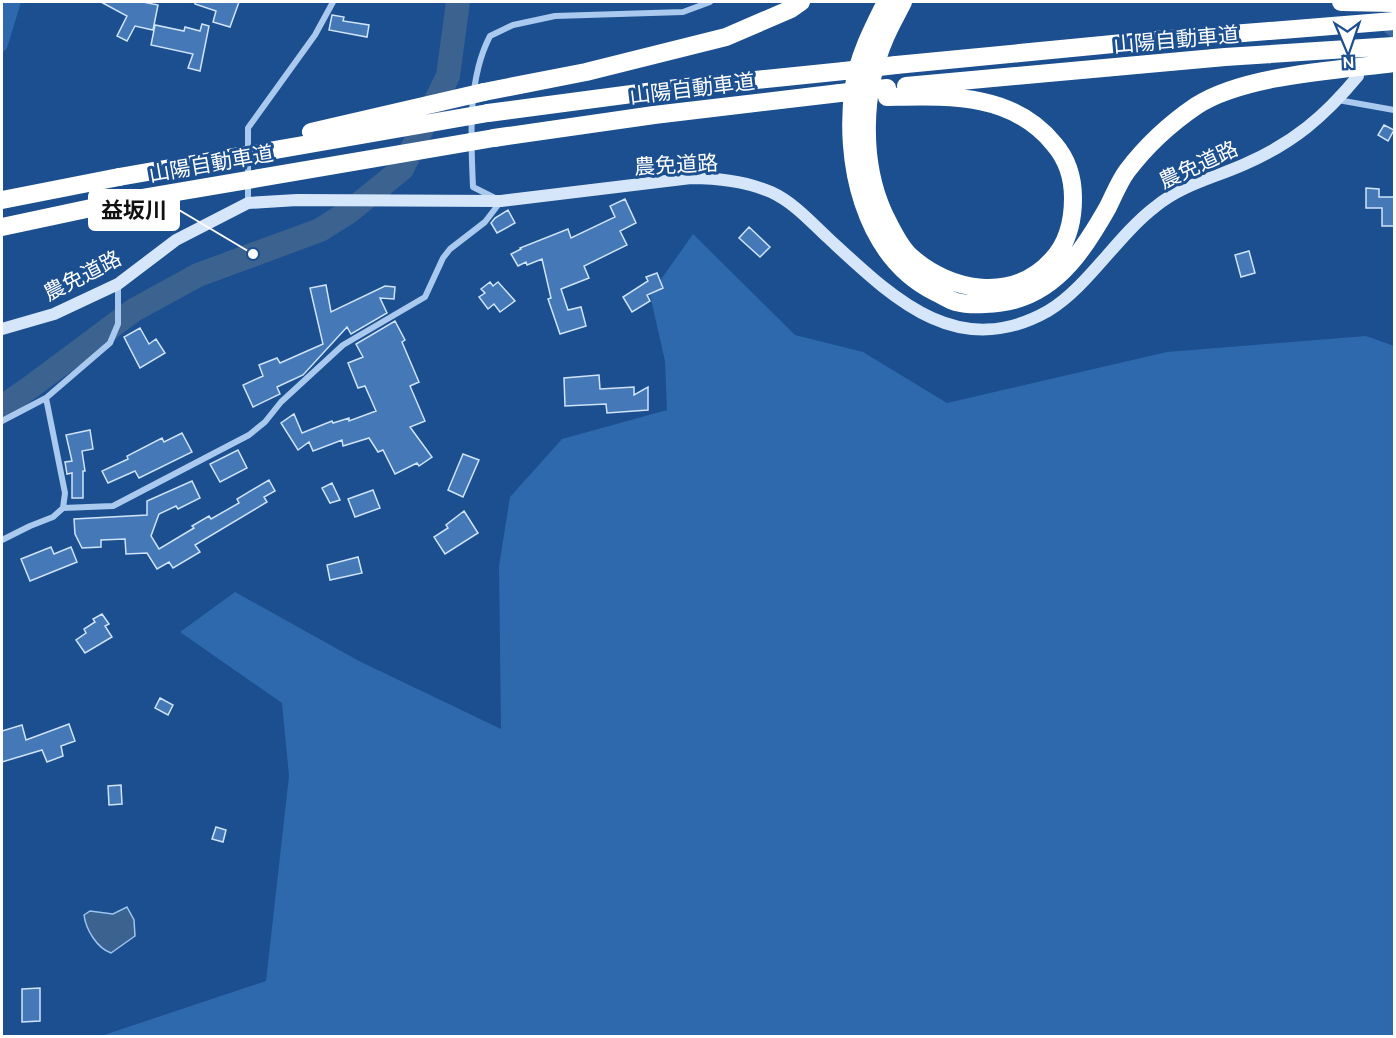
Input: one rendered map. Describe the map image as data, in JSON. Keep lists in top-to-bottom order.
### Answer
{
  "streets": {
    "highway": ["山陽自動車道"],
    "street": ["農免道路"]
  },
  "places": ["益坂川"],
  "north": "bottom"
}
